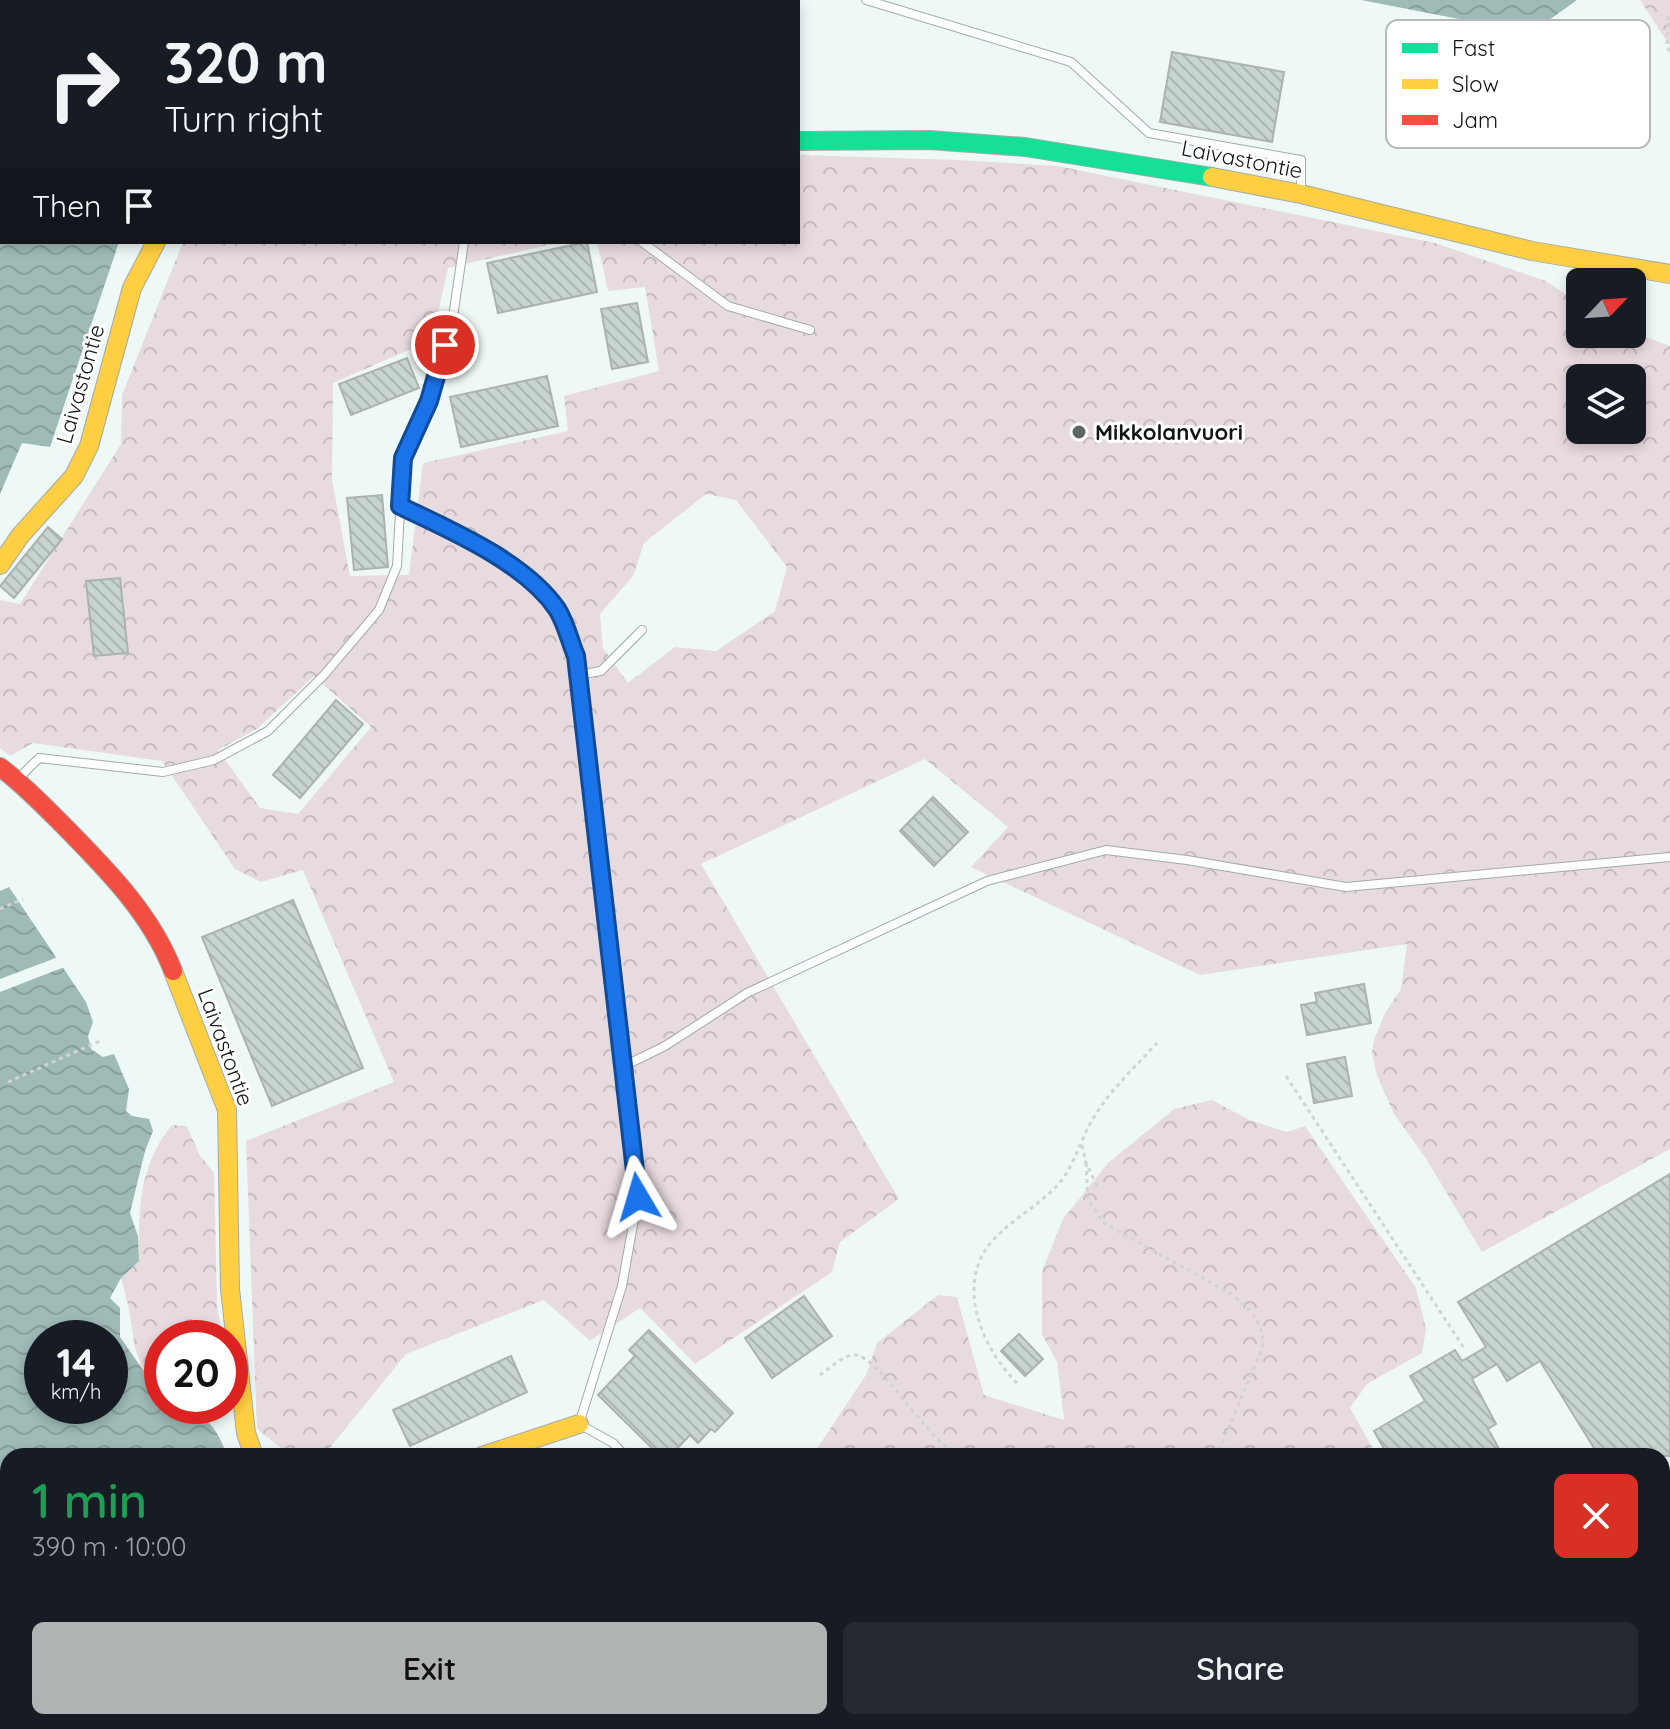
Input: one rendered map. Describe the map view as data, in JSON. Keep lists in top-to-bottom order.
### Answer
{
  "streets": {
    "street": ["Laivastontie"]
  },
  "places": ["Mikkolanvuori"],
  "legend": ["Fast", "Slow", "Jam"],
  "north": "top right",
  "page": {
    "turn": ["320 m", "Turn right"],
    "then": "Then",
    "speed": "14 km/h",
    "limit": "20",
    "heading": ["1 min", "390 m · 10:00"],
    "buttons": ["Exit", "Share"]
  }
}
